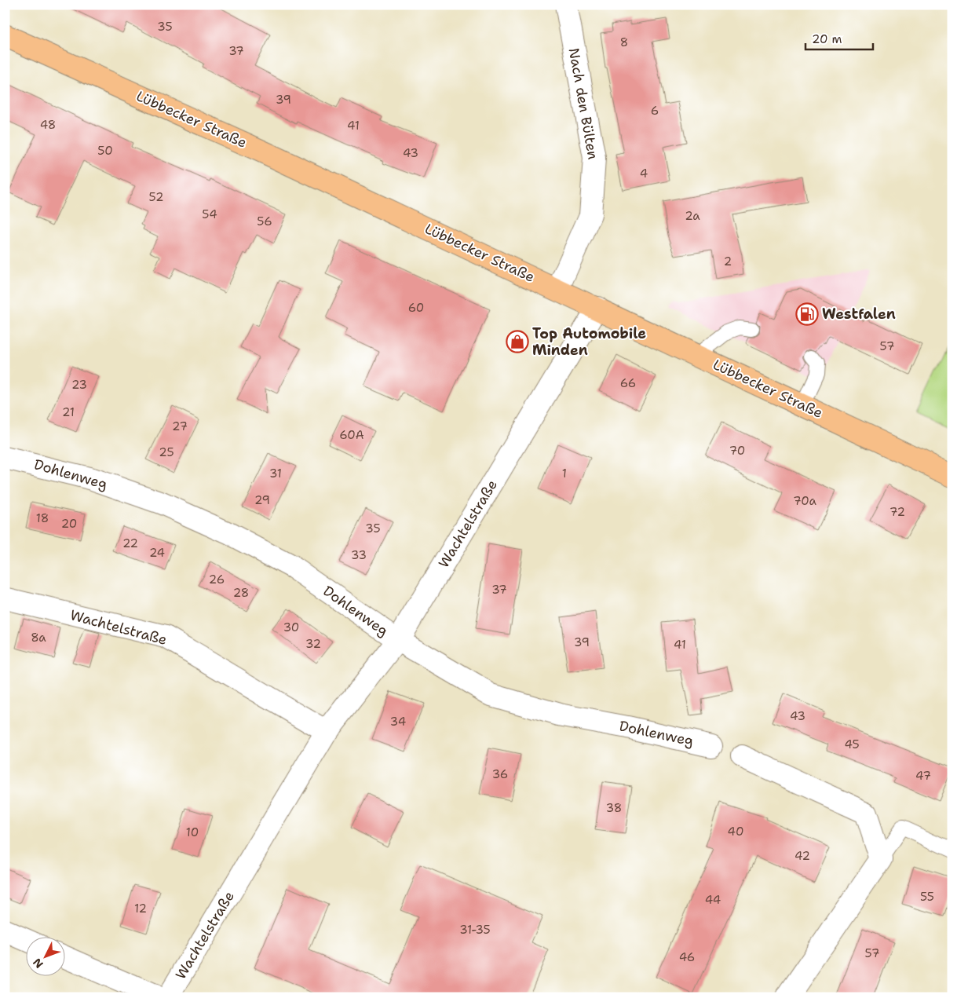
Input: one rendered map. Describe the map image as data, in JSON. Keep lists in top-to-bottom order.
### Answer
{
  "streets": {
    "main road": ["Lübbecker Straße"],
    "street": ["Nach den Bülten", "Dohlenweg", "Wachtelstraße"]
  },
  "crossings": [
    ["Nach den Bülten", "Lübbecker Straße"],
    ["Lübbecker Straße", "Wachtelstraße"],
    ["Dohlenweg", "Wachtelstraße"]
  ],
  "places": {
    "fuel station": ["Westfalen"],
    "shop": ["Top Automobile Minden"]
  },
  "house_numbers": [
    "35",
    "8",
    "37",
    "39",
    "6",
    "48",
    "41",
    "50",
    "43",
    "4",
    "52",
    "54",
    "2a",
    "56",
    "2",
    "60",
    "57",
    "66",
    "23",
    "21",
    "27",
    "60A",
    "70",
    "25",
    "31",
    "1",
    "29",
    "70a",
    "72",
    "18",
    "20",
    "35",
    "22",
    "24",
    "33",
    "26",
    "37",
    "28",
    "30",
    "8a",
    "39",
    "32",
    "41",
    "43",
    "34",
    "45",
    "36",
    "47",
    "38",
    "40",
    "10",
    "42",
    "55",
    "44",
    "12",
    "31-35",
    "57",
    "46"
  ],
  "scale_bar": "20 m",
  "north": "bottom left"
}
